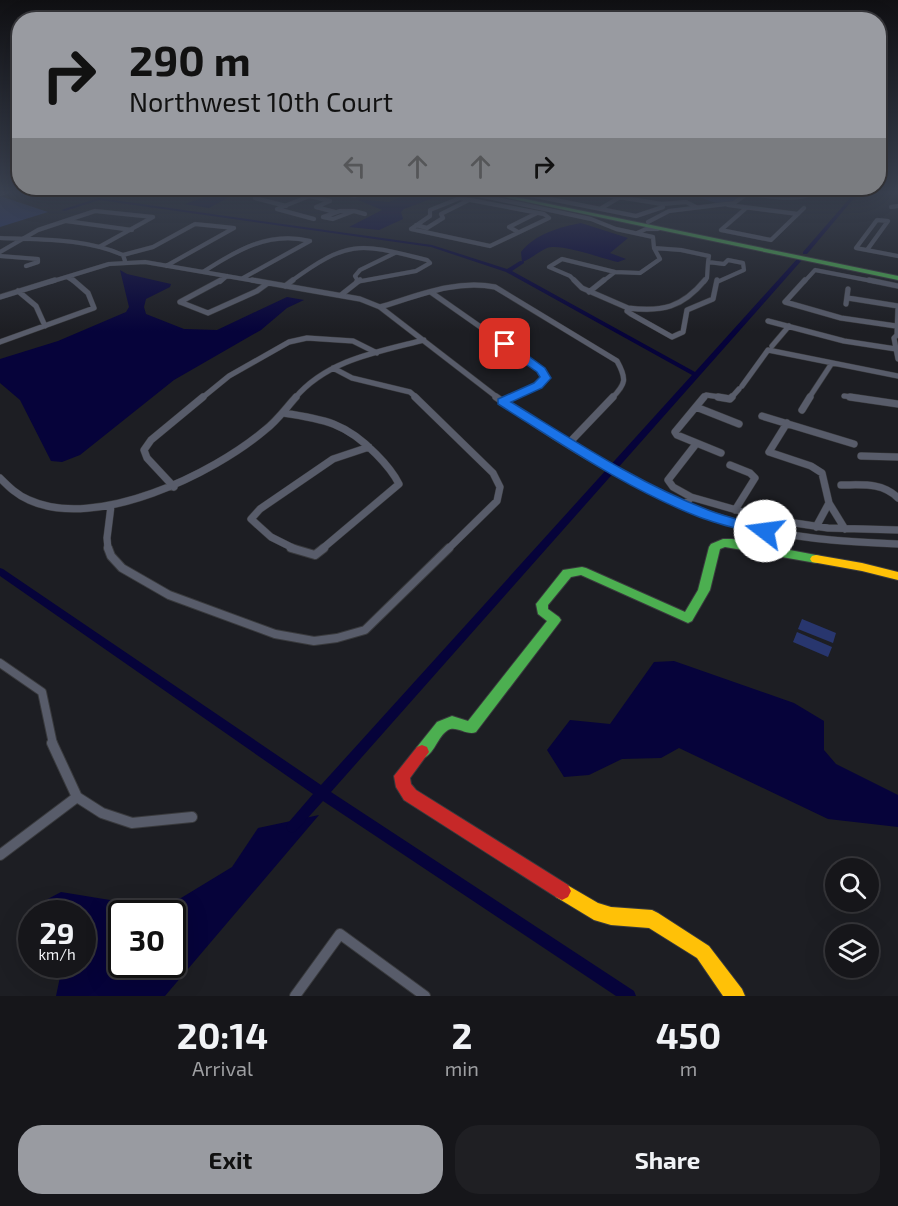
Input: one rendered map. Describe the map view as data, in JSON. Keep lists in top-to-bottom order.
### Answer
{
  "page": {
    "turn": ["290 m", "Northwest 10th Court"],
    "speed": "29 km/h",
    "limit": "30",
    "eta": [
      "20:14",
      "Arrival",
      "2",
      "min",
      "450",
      "m"
    ],
    "buttons": ["Exit", "Share"]
  }
}
